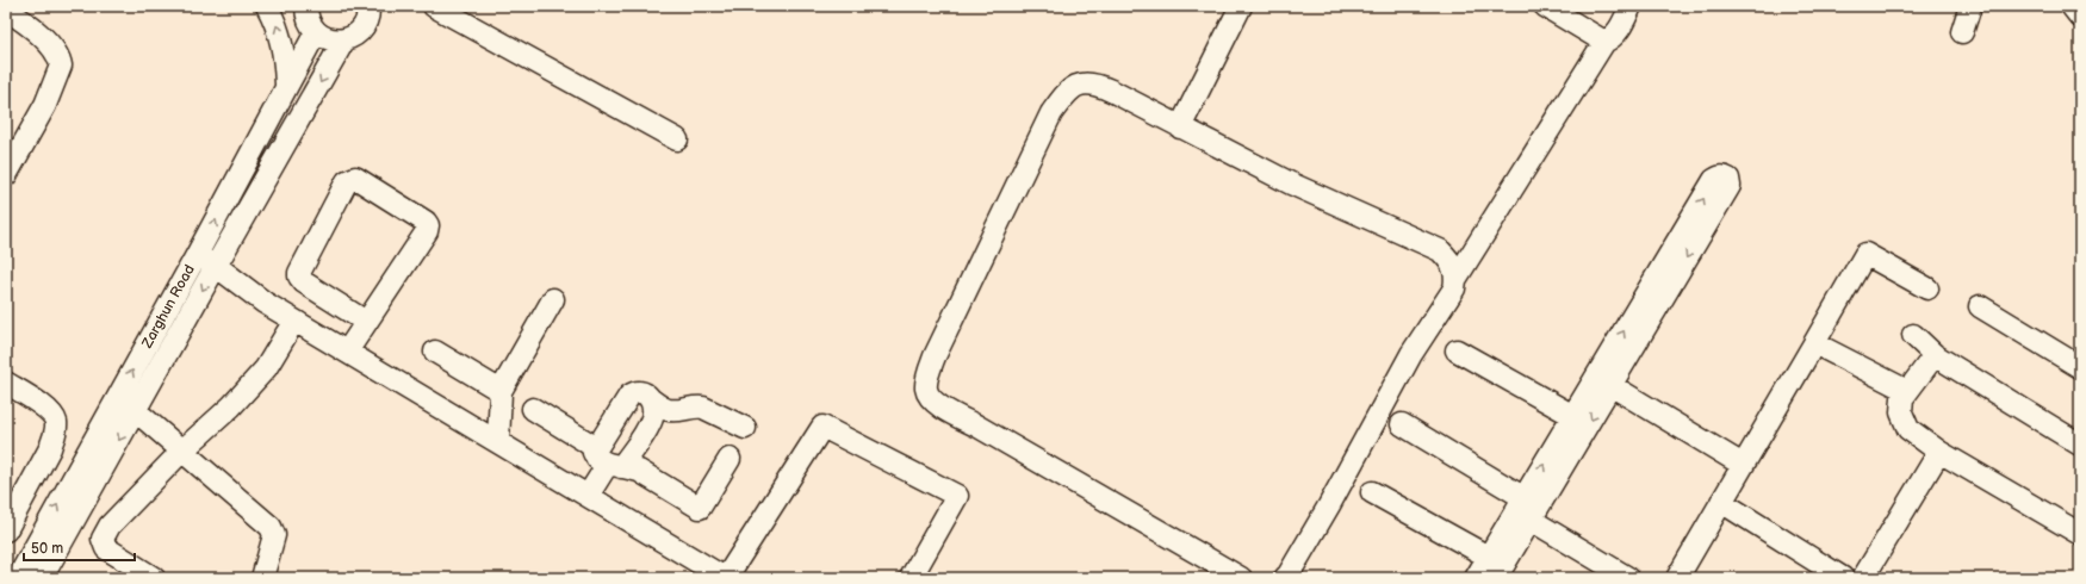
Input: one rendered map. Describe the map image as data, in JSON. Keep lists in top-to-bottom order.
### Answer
{
  "streets": {
    "street": ["Zarghun Road"]
  },
  "scale_bar": "50 m"
}
